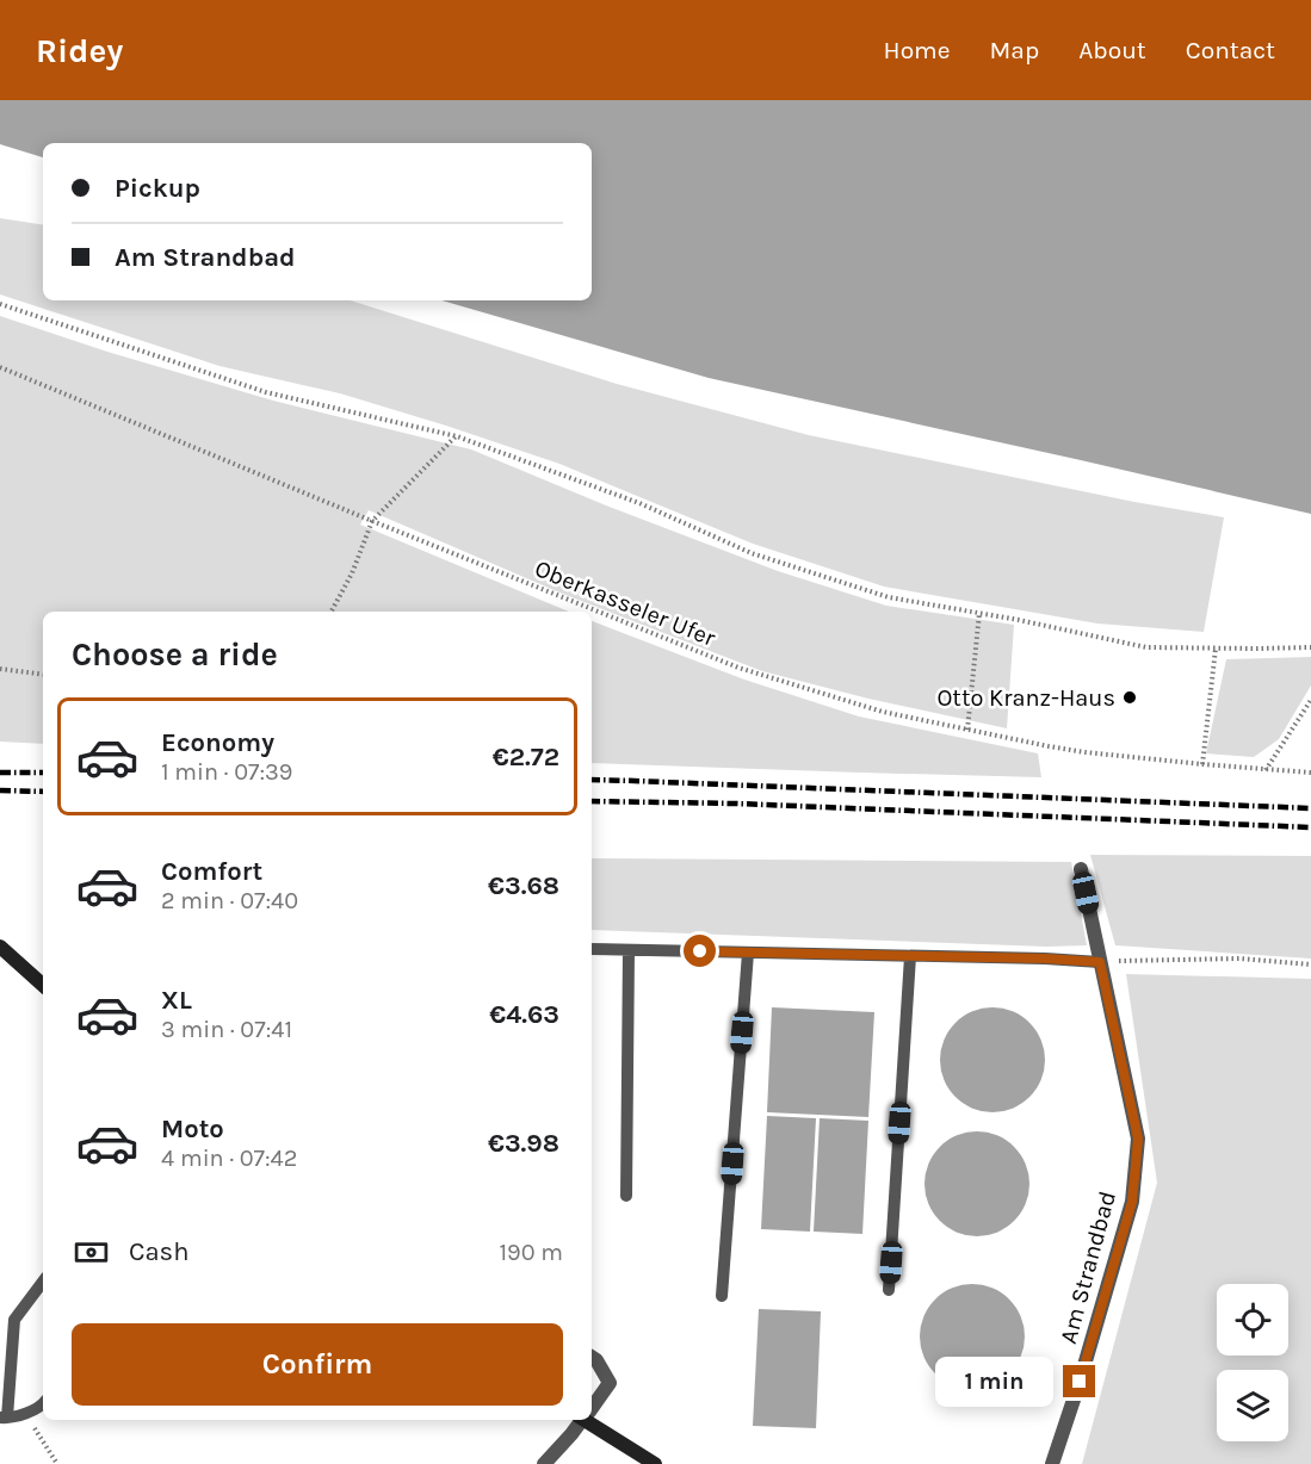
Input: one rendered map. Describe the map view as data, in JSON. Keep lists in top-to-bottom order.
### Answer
{
  "streets": {
    "street": ["Am Strandbad"],
    "path": ["Oberkasseler Ufer"]
  },
  "places": ["Otto Kranz-Haus"],
  "page": {
    "header": "Ridey",
    "nav": [
      "Home",
      "Map",
      "About",
      "Contact"
    ],
    "banner": ["Pickup", "Am Strandbad"],
    "heading": "Choose a ride",
    "list": [
      {
        "name": "Economy",
        "note": "1 min · 07:39",
        "value": "€2.72"
      },
      {
        "name": "Comfort",
        "note": "2 min · 07:40",
        "value": "€3.68"
      },
      {
        "name": "XL",
        "note": "3 min · 07:41",
        "value": "€4.63"
      },
      {
        "name": "Moto",
        "note": "4 min · 07:42",
        "value": "€3.98"
      }
    ],
    "pay": ["Cash", "190 m"],
    "buttons": "Confirm",
    "bubble": "1 min"
  }
}
